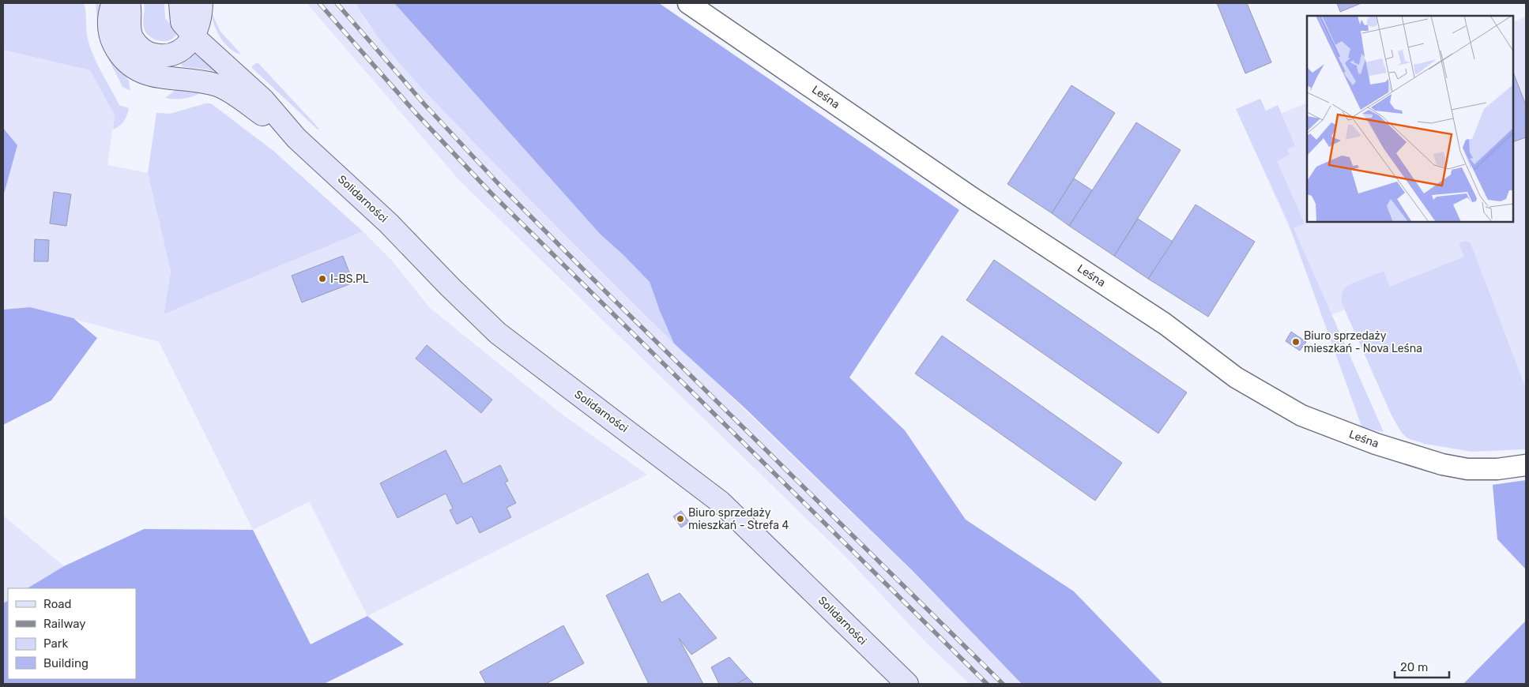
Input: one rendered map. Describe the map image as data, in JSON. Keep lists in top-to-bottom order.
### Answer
{
  "streets": {
    "street": ["Leśna", "Solidarności"]
  },
  "places": ["I-BS.PL", "Biuro sprzedaży mieszkań - Nova Leśna", "Biuro sprzedaży mieszkań - Strefa 4"],
  "legend": [
    "Road",
    "Railway",
    "Park",
    "Building"
  ],
  "scale_bar": "20 m"
}
